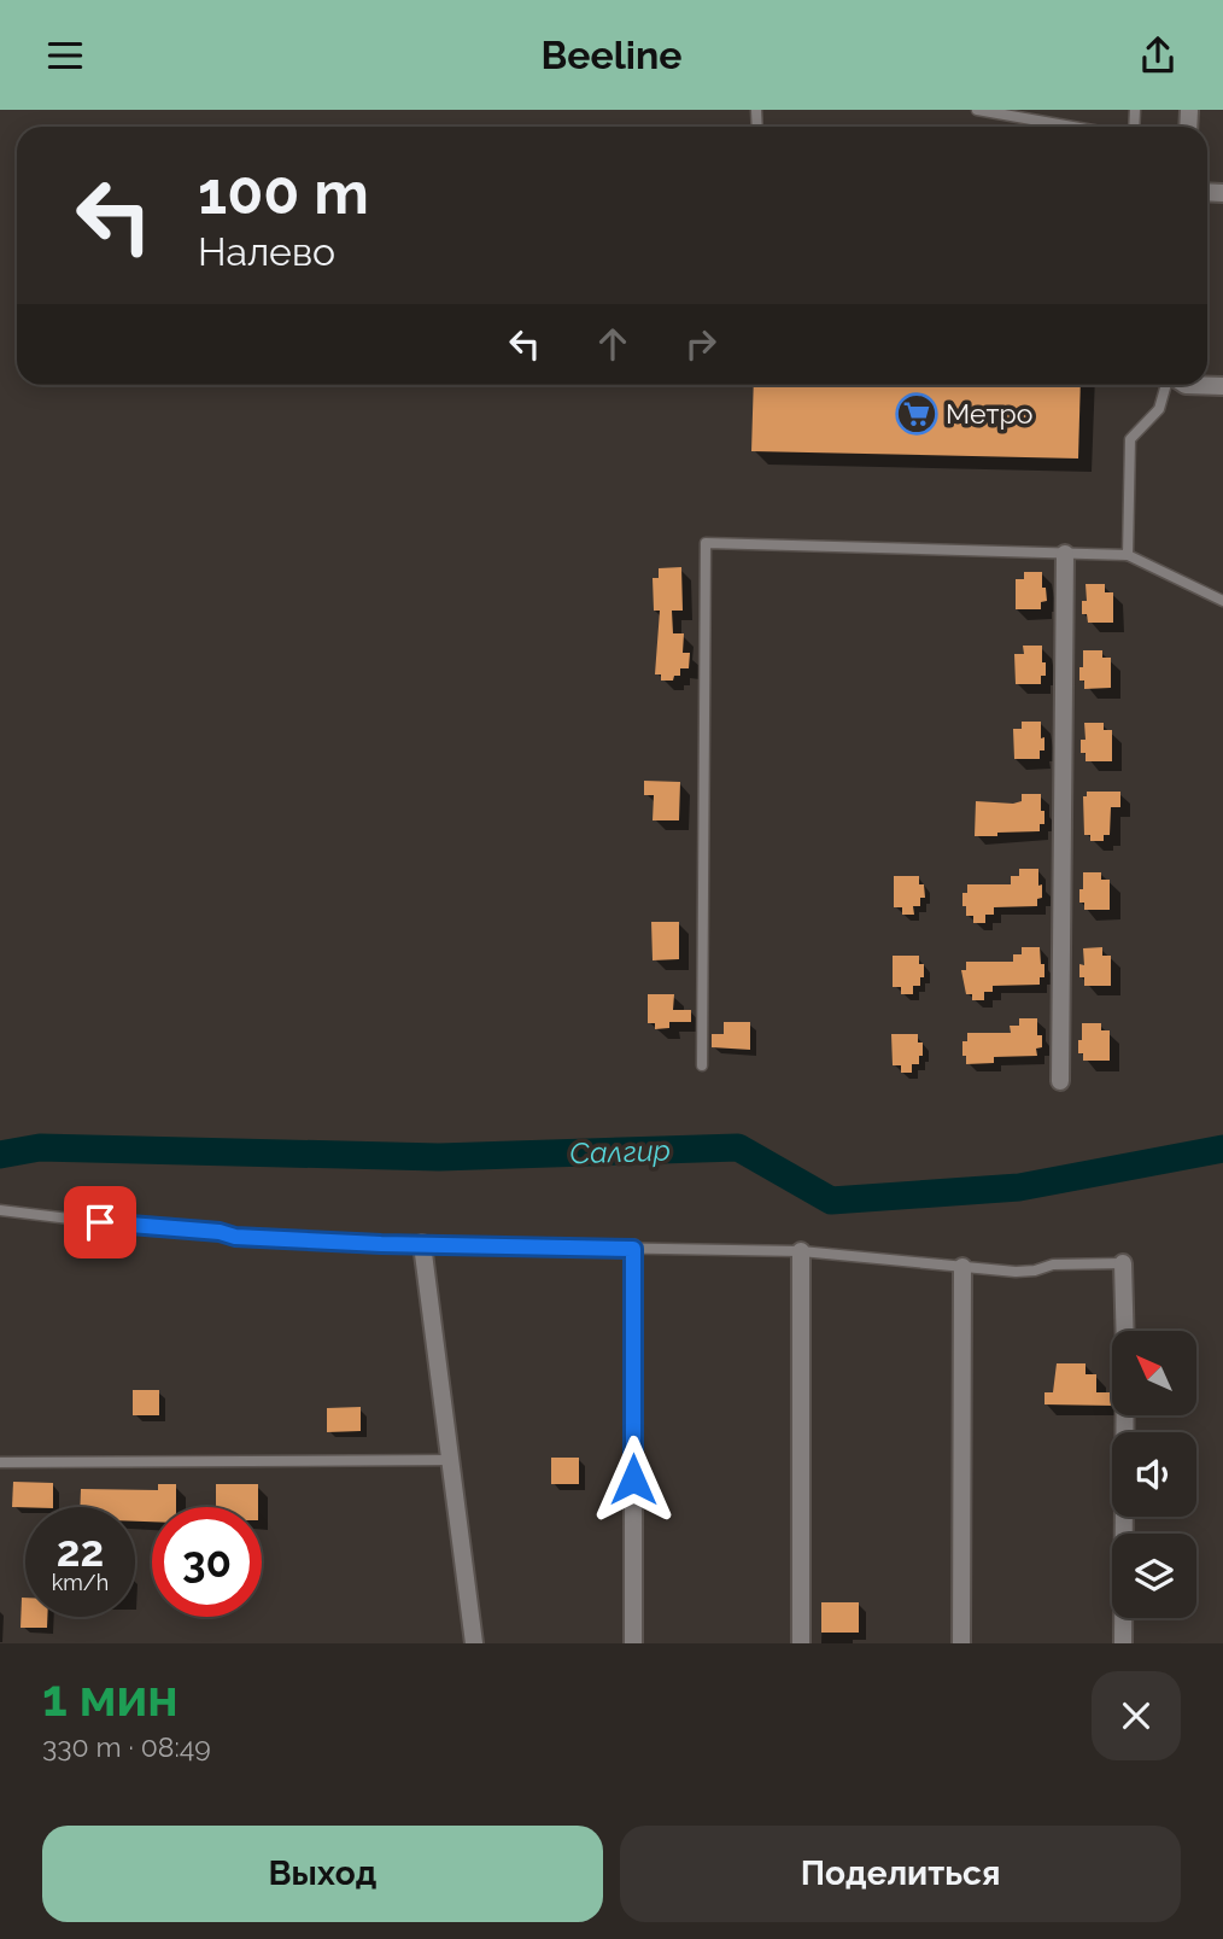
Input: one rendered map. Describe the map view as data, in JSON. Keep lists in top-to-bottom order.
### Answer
{
  "water": ["Салгир"],
  "places": {
    "supermarket": ["Метро"]
  },
  "north": "top left",
  "page": {
    "header": "Beeline",
    "turn": ["100 m", "Налево"],
    "speed": "22 km/h",
    "limit": "30",
    "heading": ["1 мин", "330 m · 08:49"],
    "buttons": ["Выход", "Поделиться"]
  }
}
